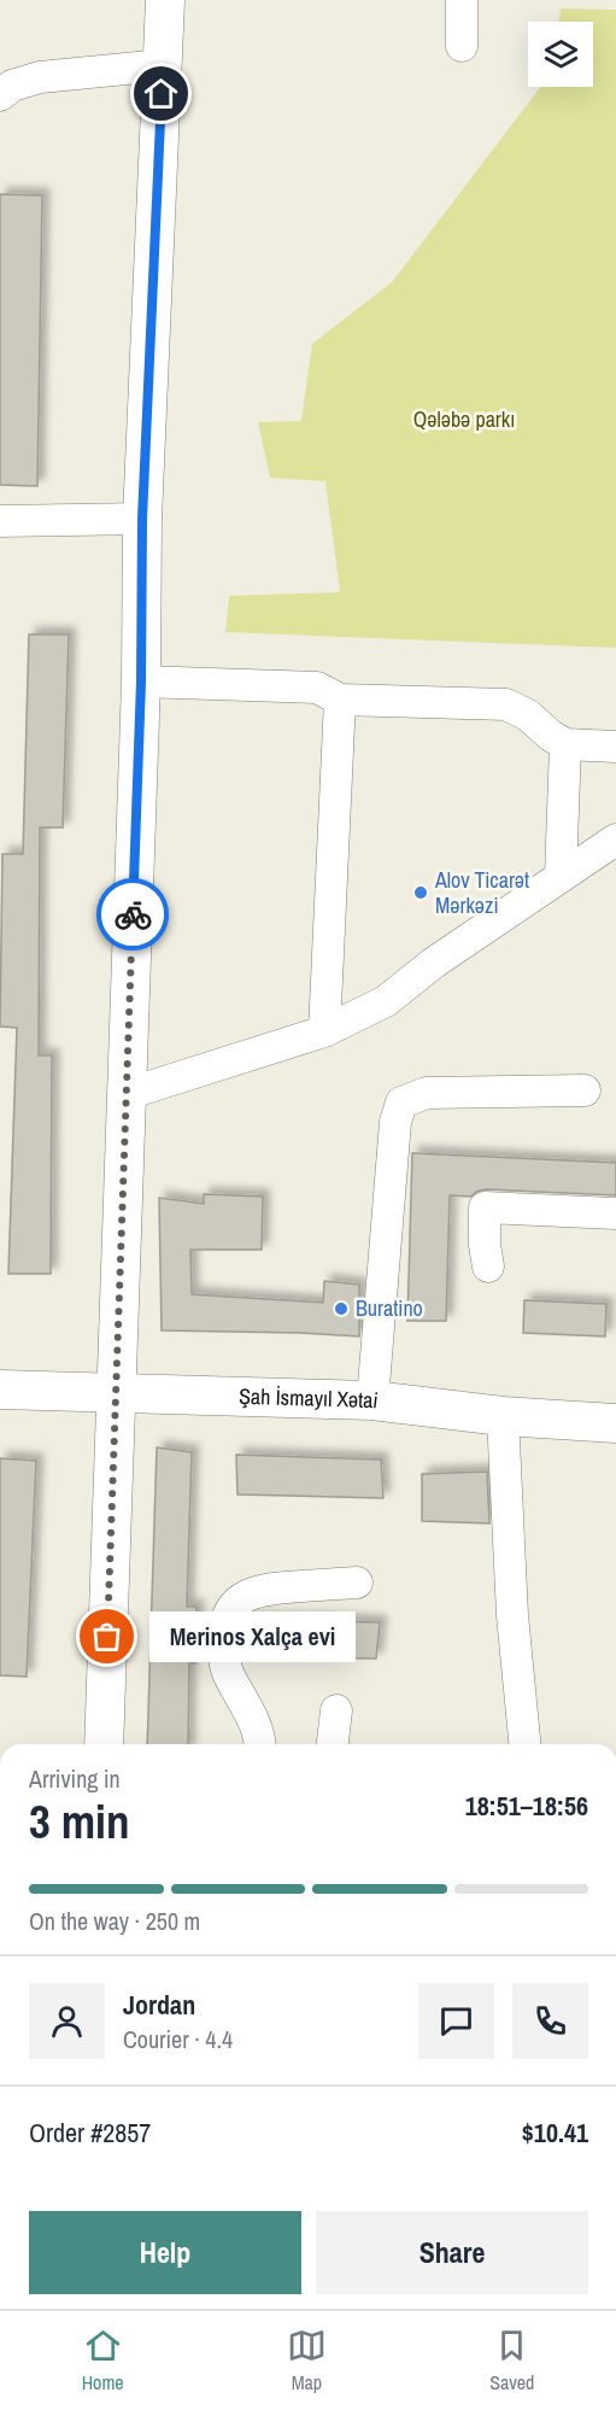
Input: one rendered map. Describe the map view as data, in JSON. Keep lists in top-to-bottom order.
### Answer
{
  "streets": {
    "main road": ["Şah İsmayıl Xətai"]
  },
  "parks": ["Qələbə parkı"],
  "places": ["Alov Ticarət Mərkəzi", "Buratino", "Merinos Xalça evi"],
  "page": {
    "bubble": "Merinos Xalça evi",
    "heading": ["3 min", "Arriving in", "18:51–18:56"],
    "panel": [
      "Jordan",
      "Courier · 4.4",
      "Order #2857",
      "$10.41"
    ],
    "bar": "On the way · 250 m",
    "buttons": ["Help", "Share"],
    "tabs": ["Home", "Map", "Saved"]
  }
}
